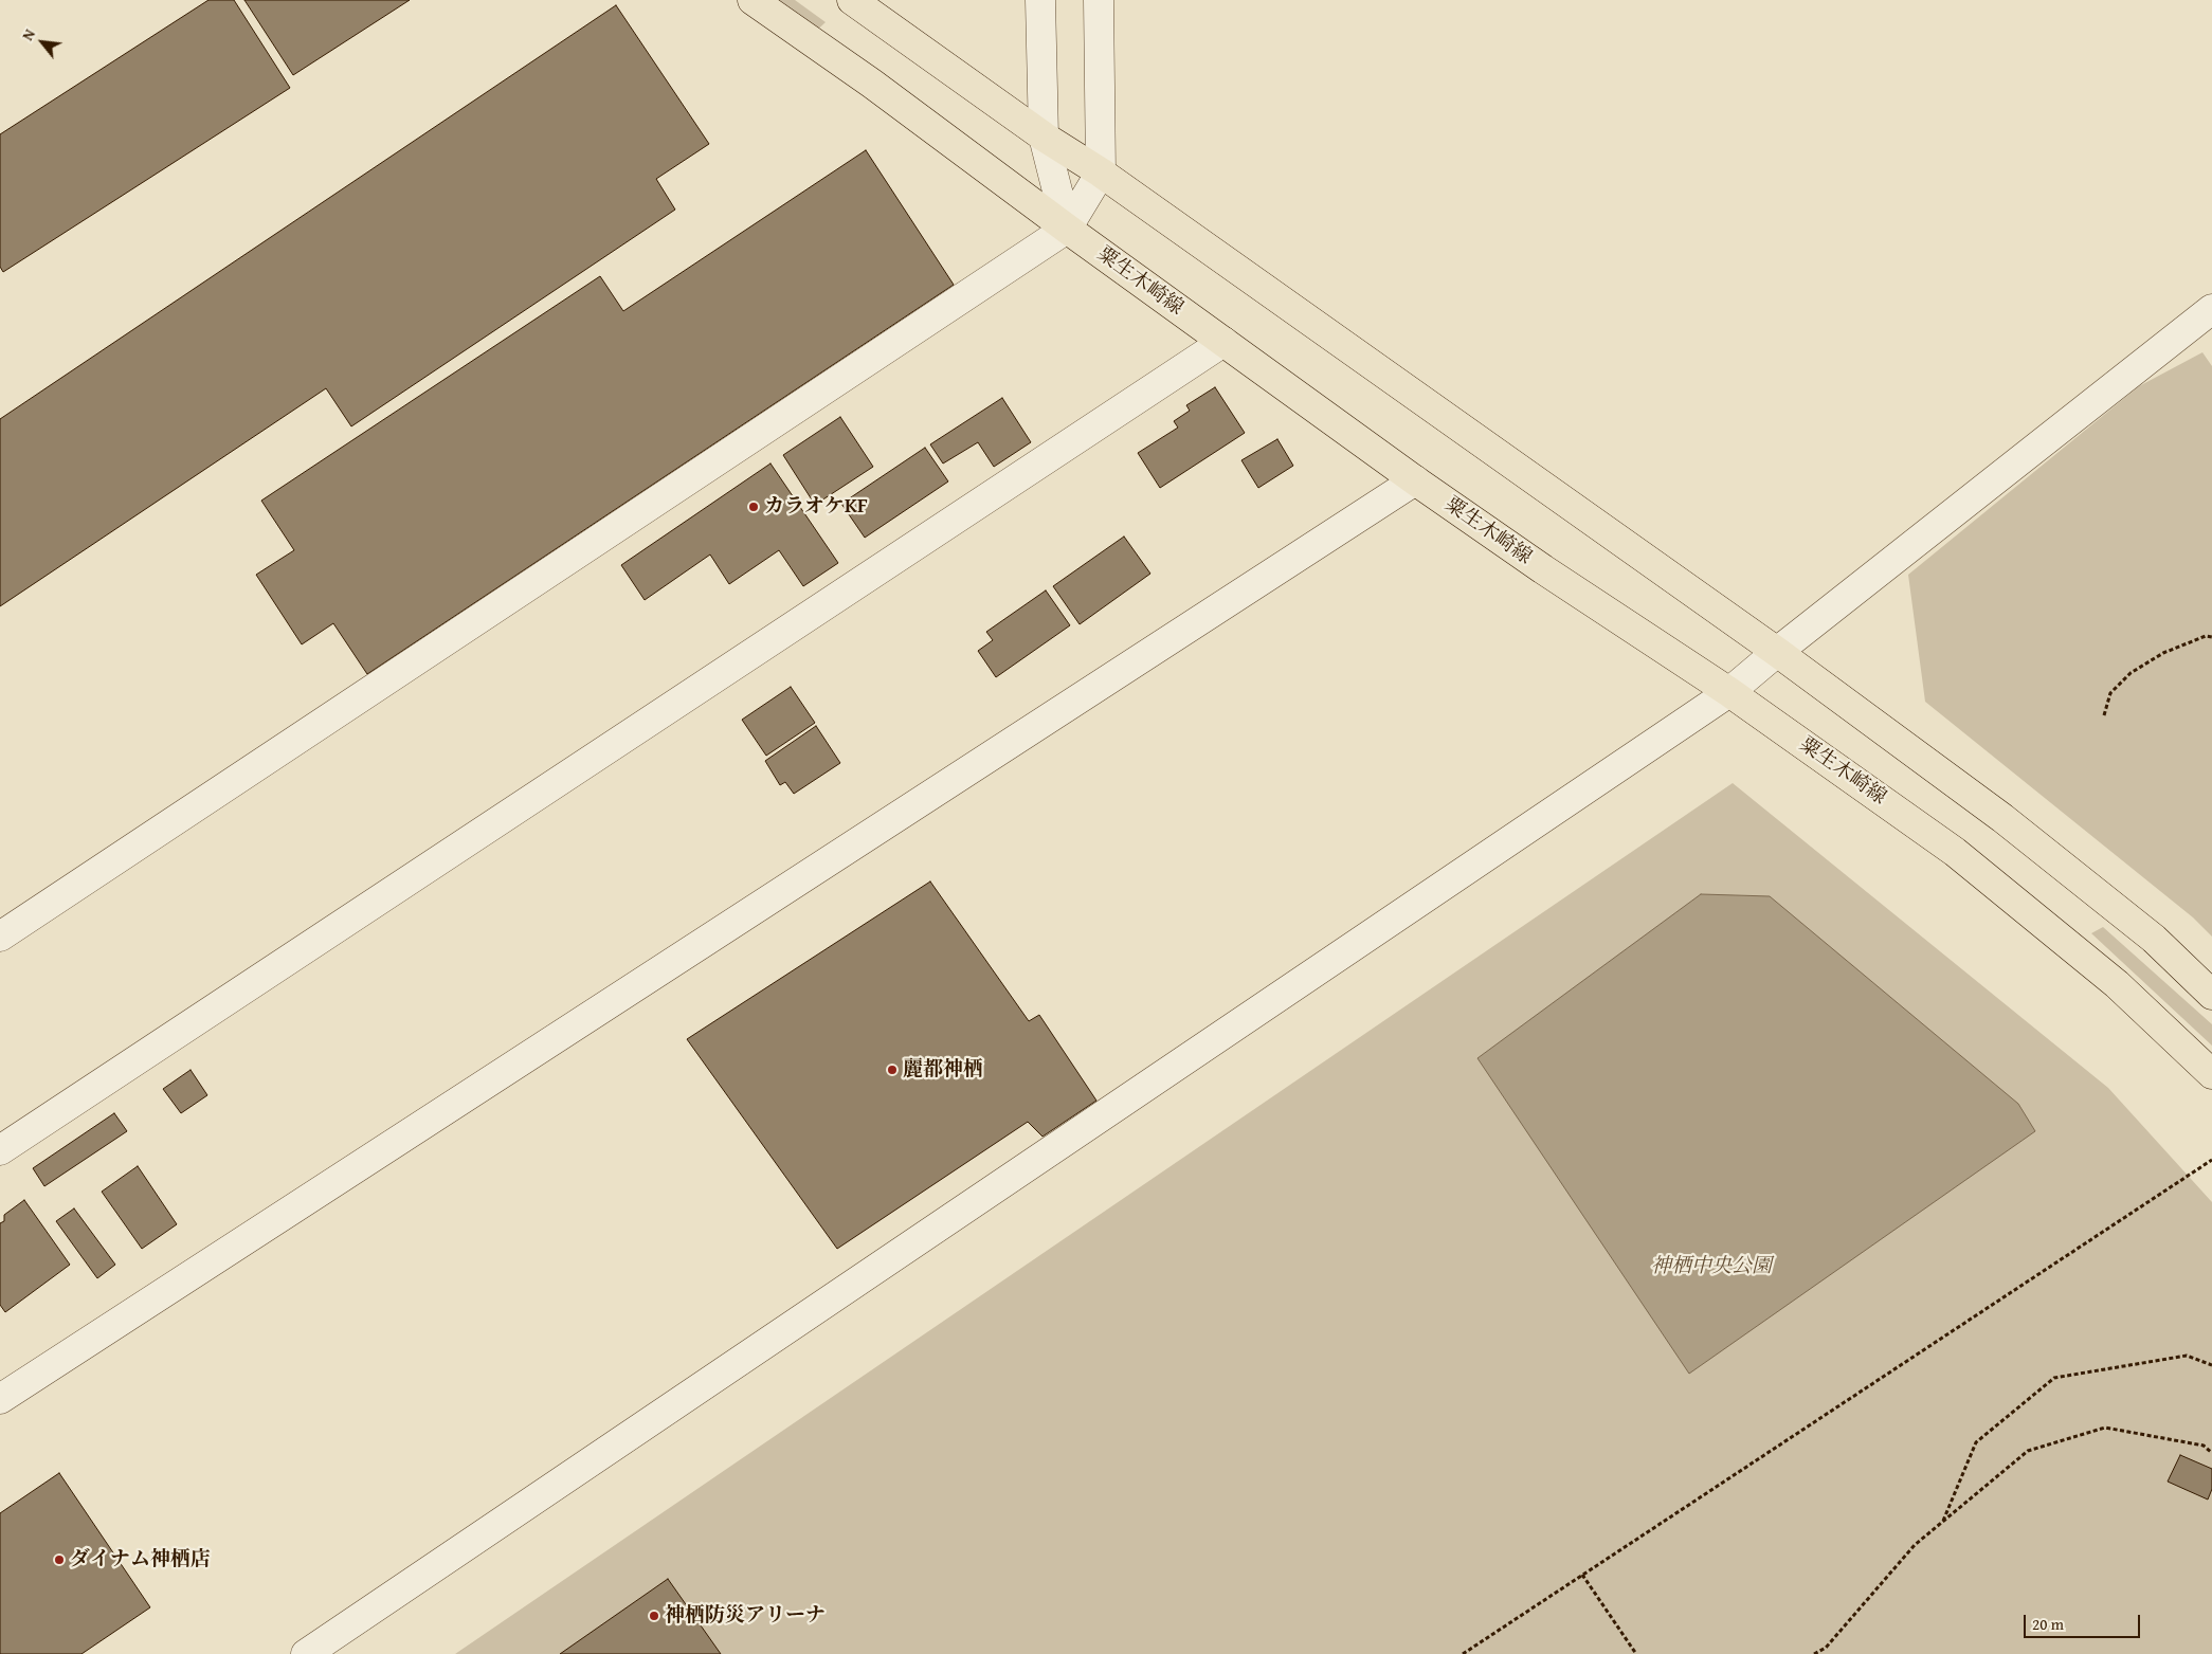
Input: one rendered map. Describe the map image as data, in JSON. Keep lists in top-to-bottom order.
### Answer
{
  "streets": {
    "main road": ["粟生木崎線"]
  },
  "parks": ["神栖中央公園"],
  "places": [
    "カラオケKF",
    "麗都神栖",
    "ダイナム神栖店",
    "神栖防災アリーナ"
  ],
  "scale_bar": "20 m",
  "north": "top left"
}
